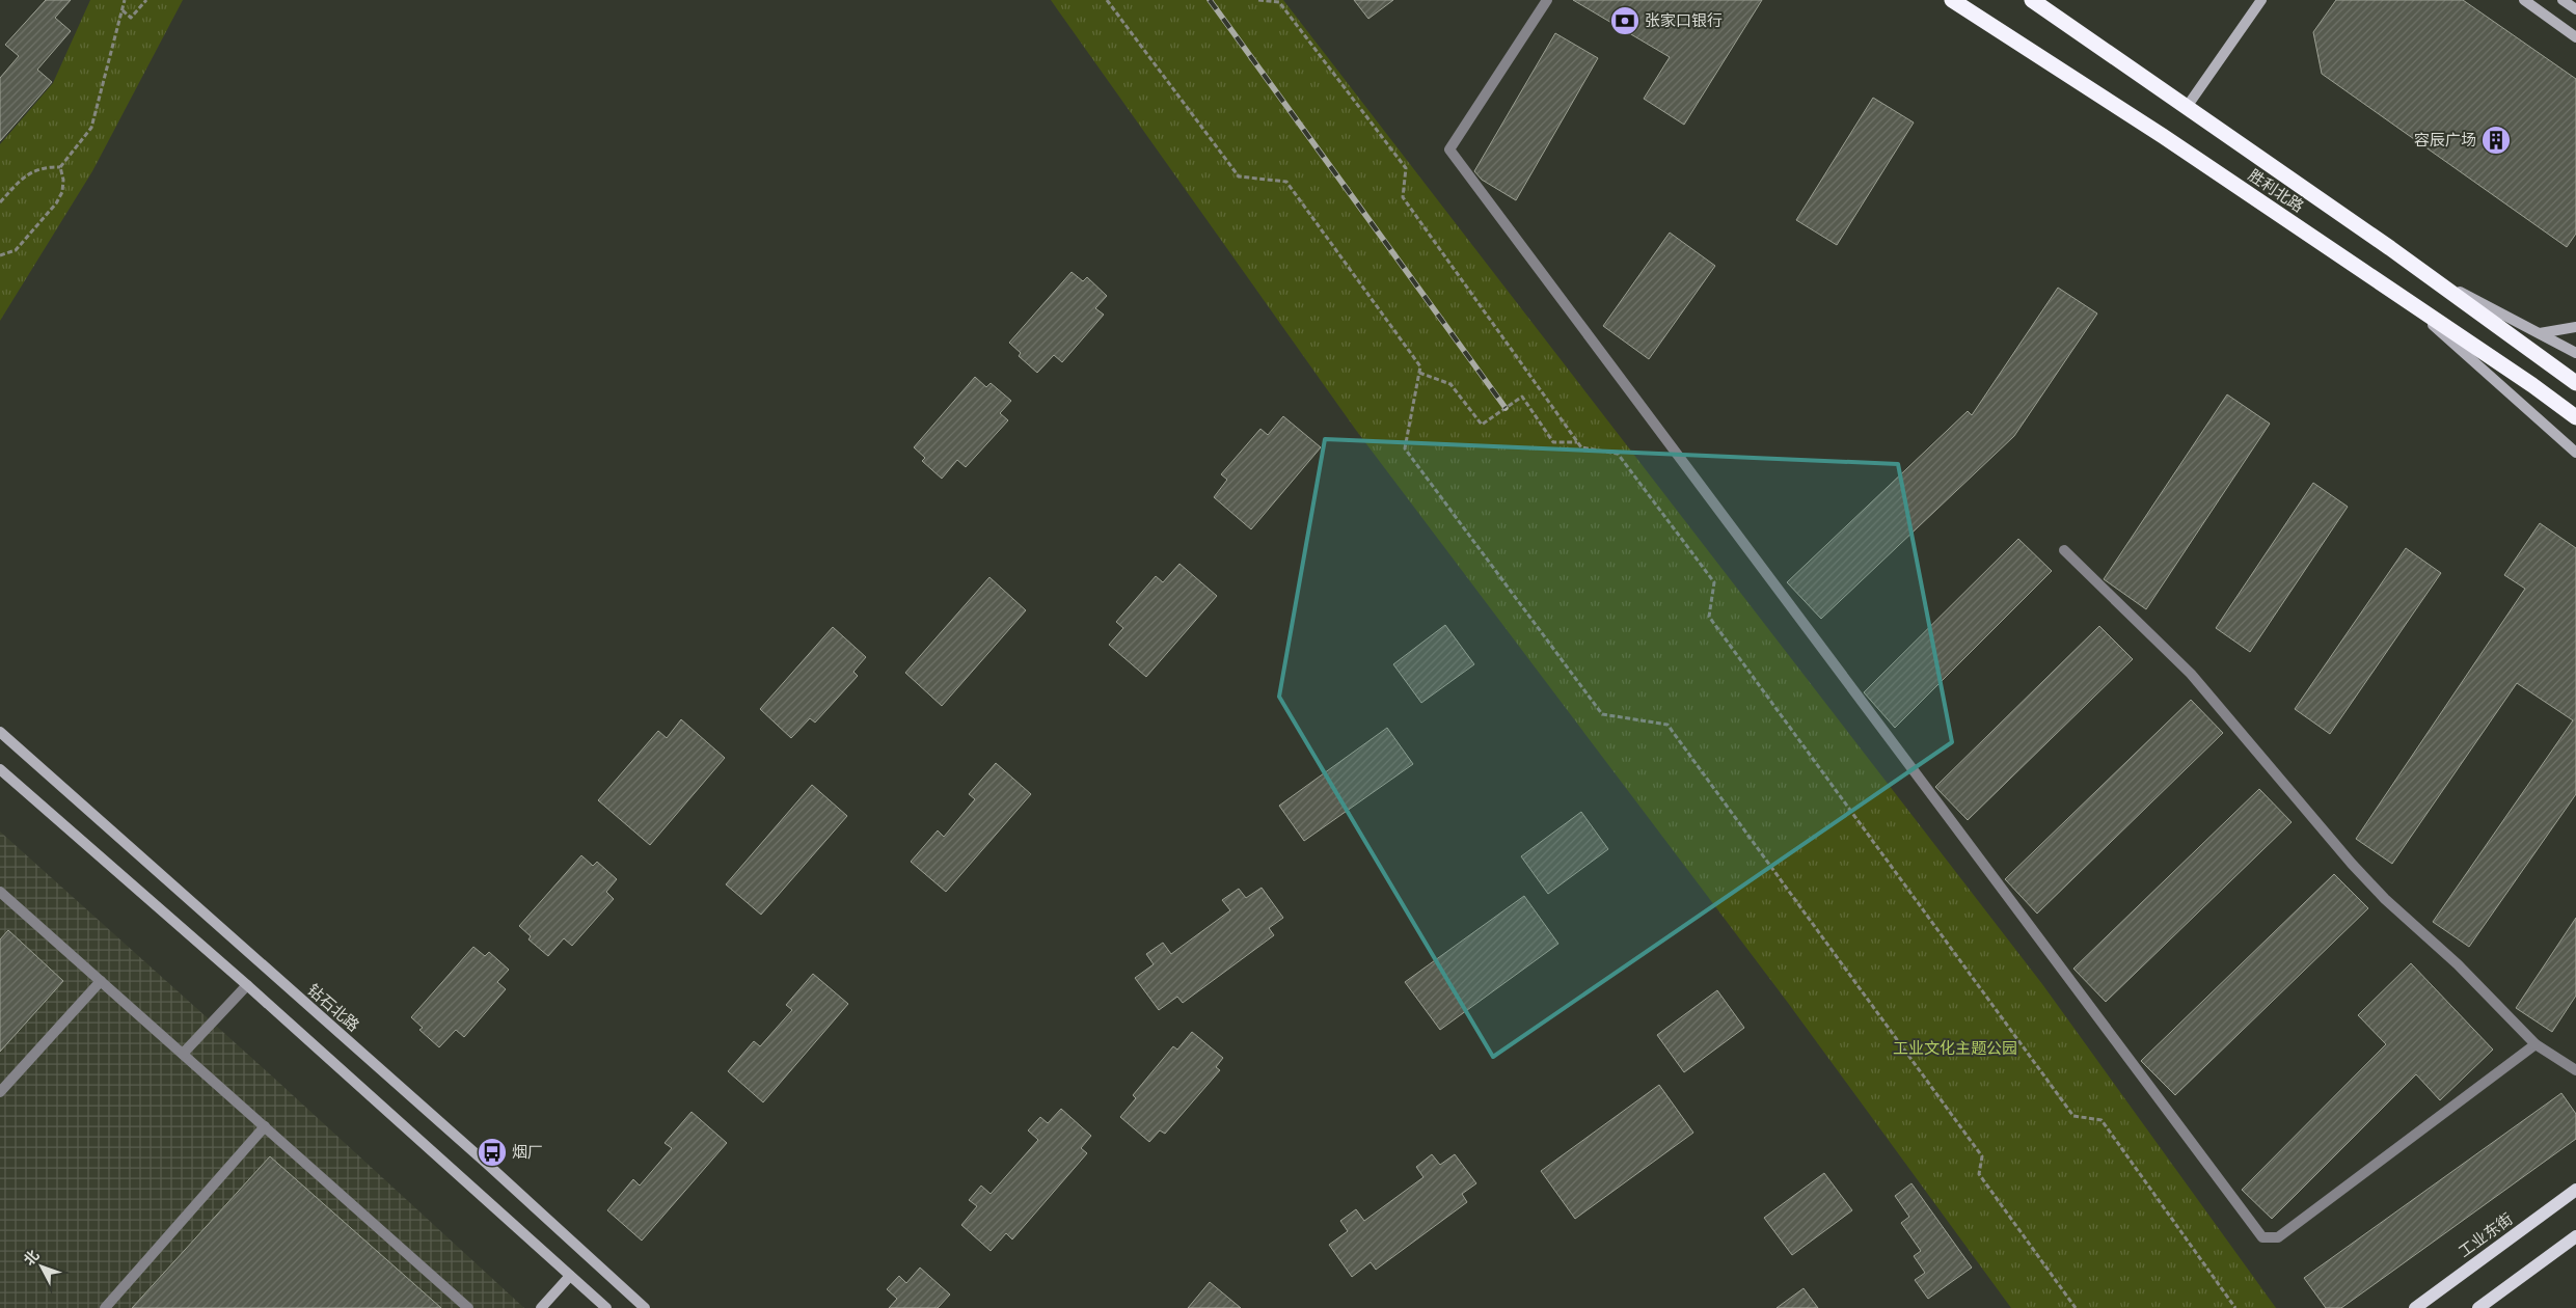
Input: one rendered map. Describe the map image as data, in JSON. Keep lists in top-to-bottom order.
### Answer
{
  "streets": {
    "highway": ["胜利北路"],
    "main road": ["钻石北路", "工业东街"]
  },
  "parks": ["工业文化主题公园"],
  "places": {
    "bank": ["张家口银行"],
    "building": ["容辰广场"],
    "bus stop": ["烟厂"]
  },
  "north": "top left"
}
